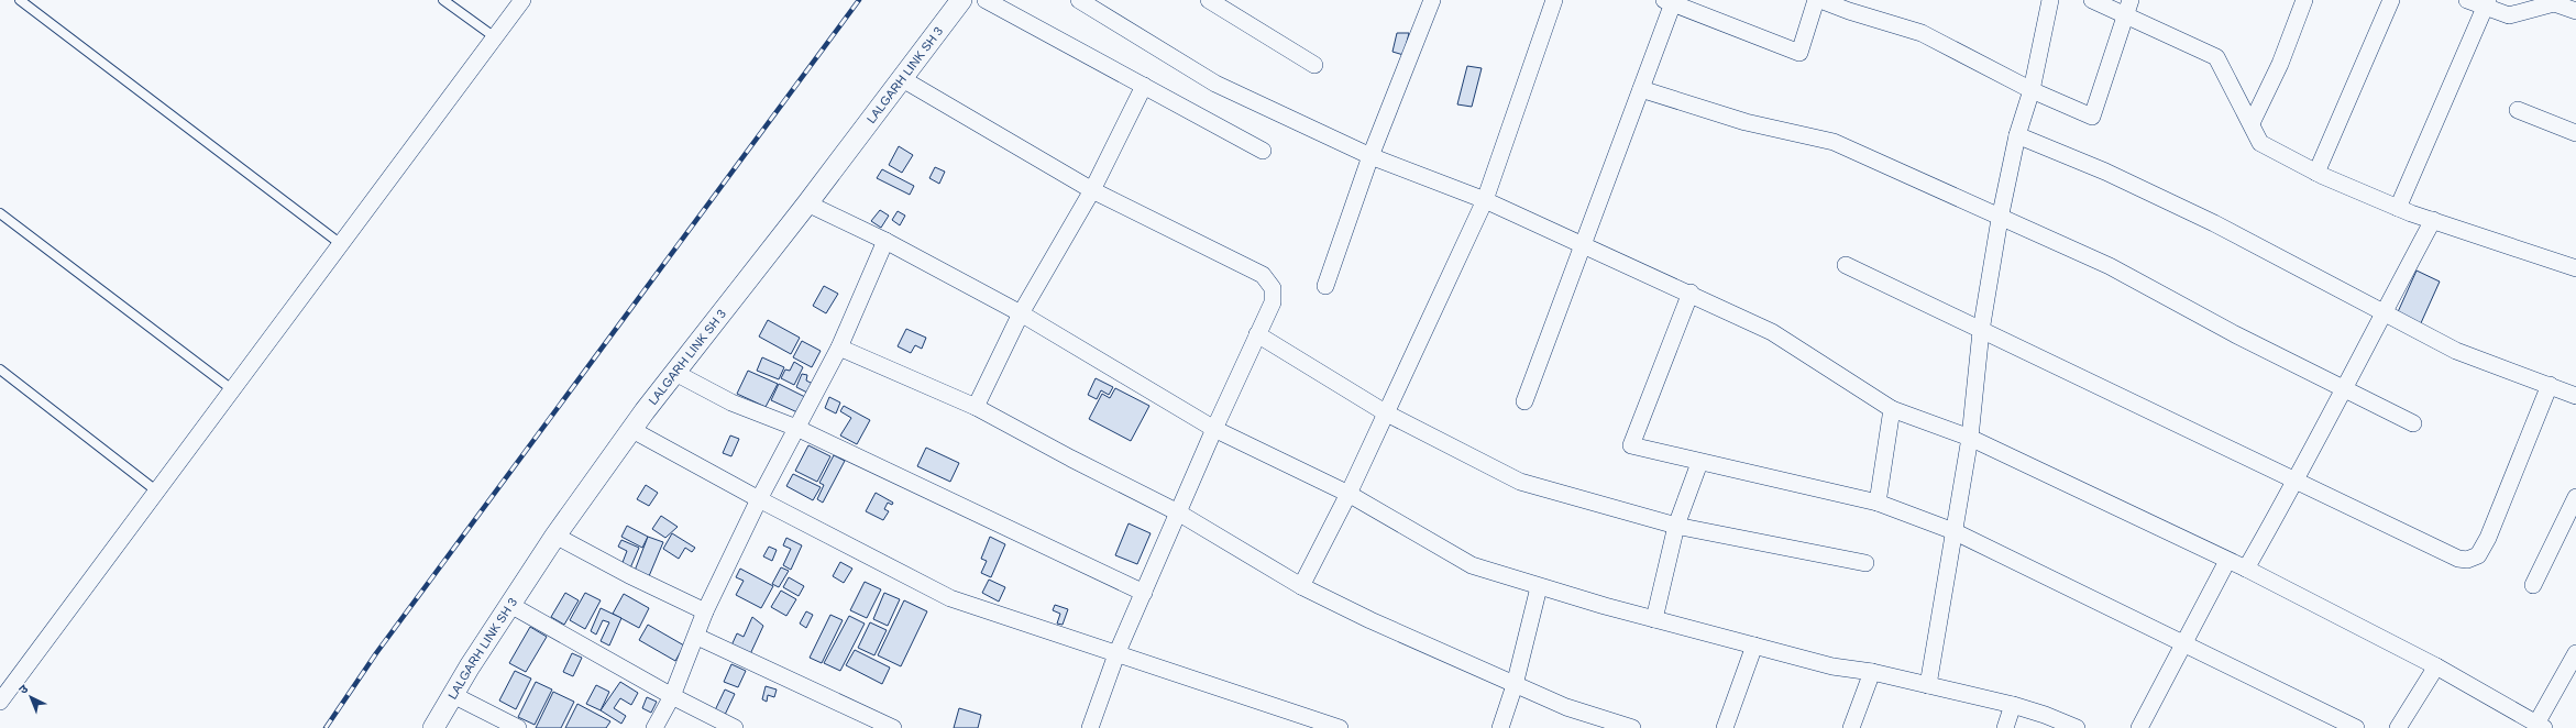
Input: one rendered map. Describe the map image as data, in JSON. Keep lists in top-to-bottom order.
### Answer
{
  "streets": {
    "street": ["LALGARH LINK SH 3"]
  },
  "north": "top left"
}
